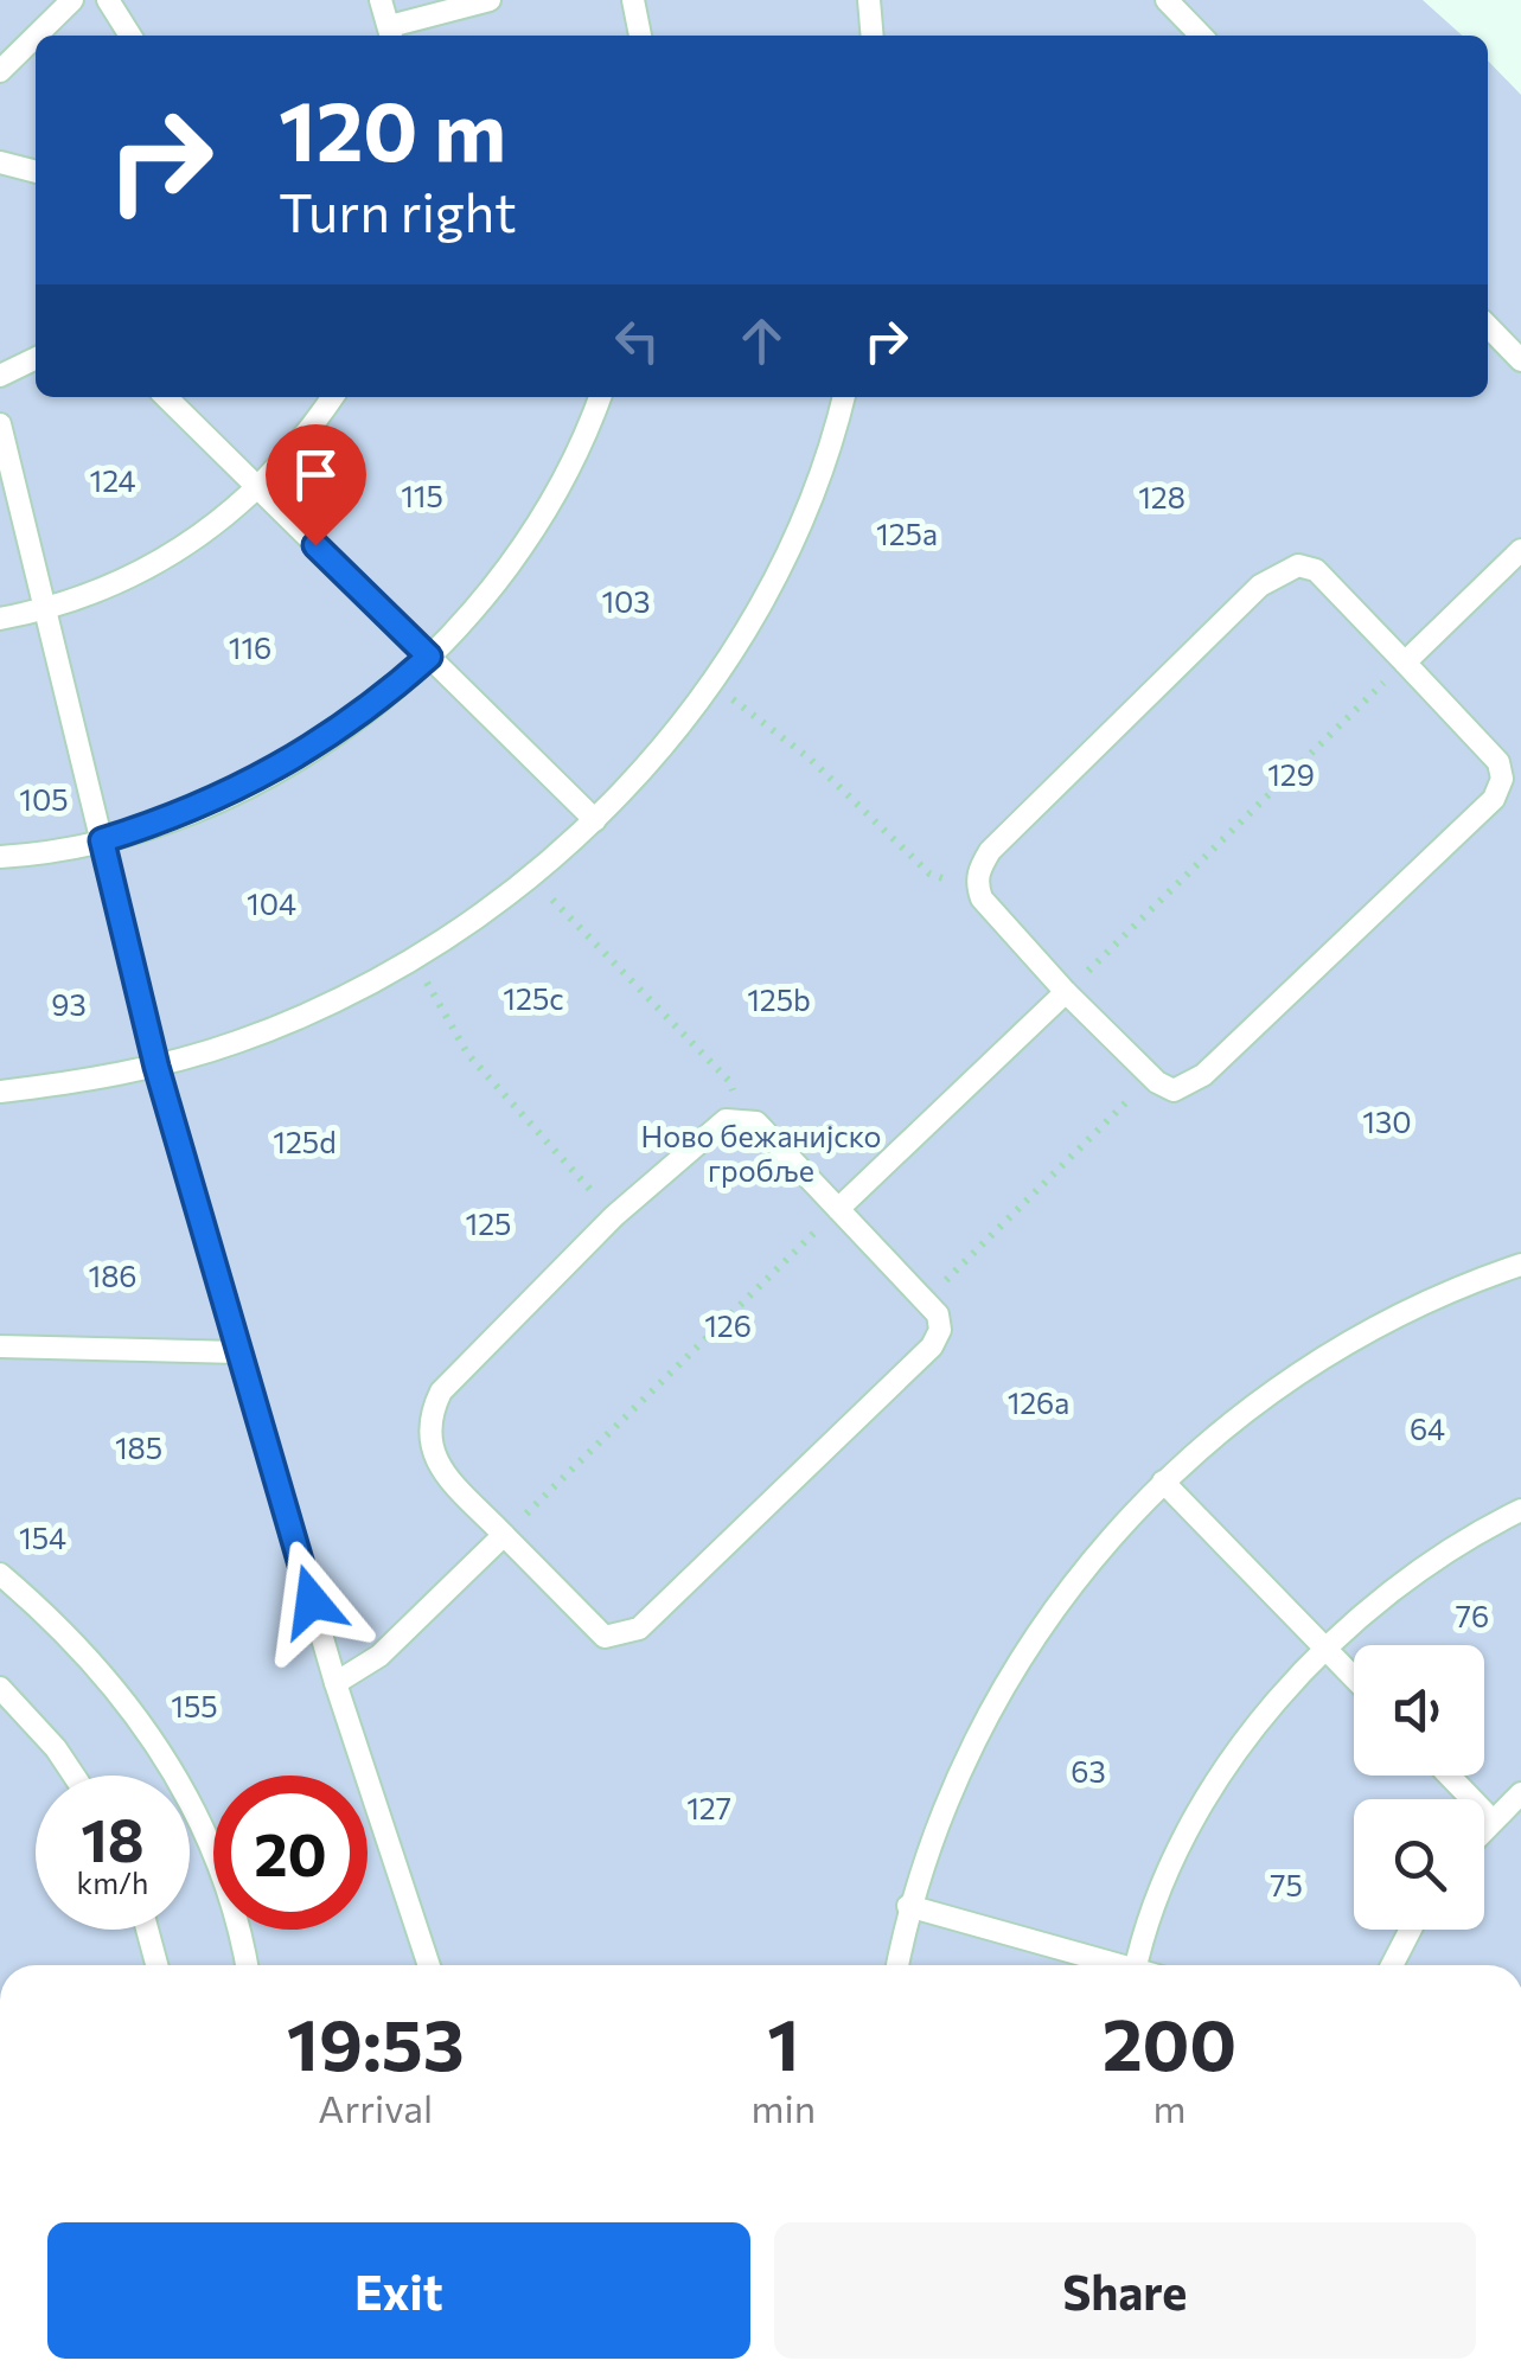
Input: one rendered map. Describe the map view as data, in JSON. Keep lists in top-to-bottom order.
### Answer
{
  "parks": [
    "124",
    "115",
    "128",
    "125a",
    "103",
    "116",
    "129",
    "105",
    "104",
    "125c",
    "125b",
    "93",
    "130",
    "Ново бежанијско гробље",
    "125d",
    "125",
    "186",
    "126",
    "126a",
    "64",
    "185",
    "154",
    "76",
    "155",
    "63",
    "127",
    "75"
  ],
  "page": {
    "turn": ["120 m", "Turn right"],
    "speed": "18 km/h",
    "limit": "20",
    "eta": [
      "19:53",
      "Arrival",
      "1",
      "min",
      "200",
      "m"
    ],
    "buttons": ["Exit", "Share"]
  }
}
